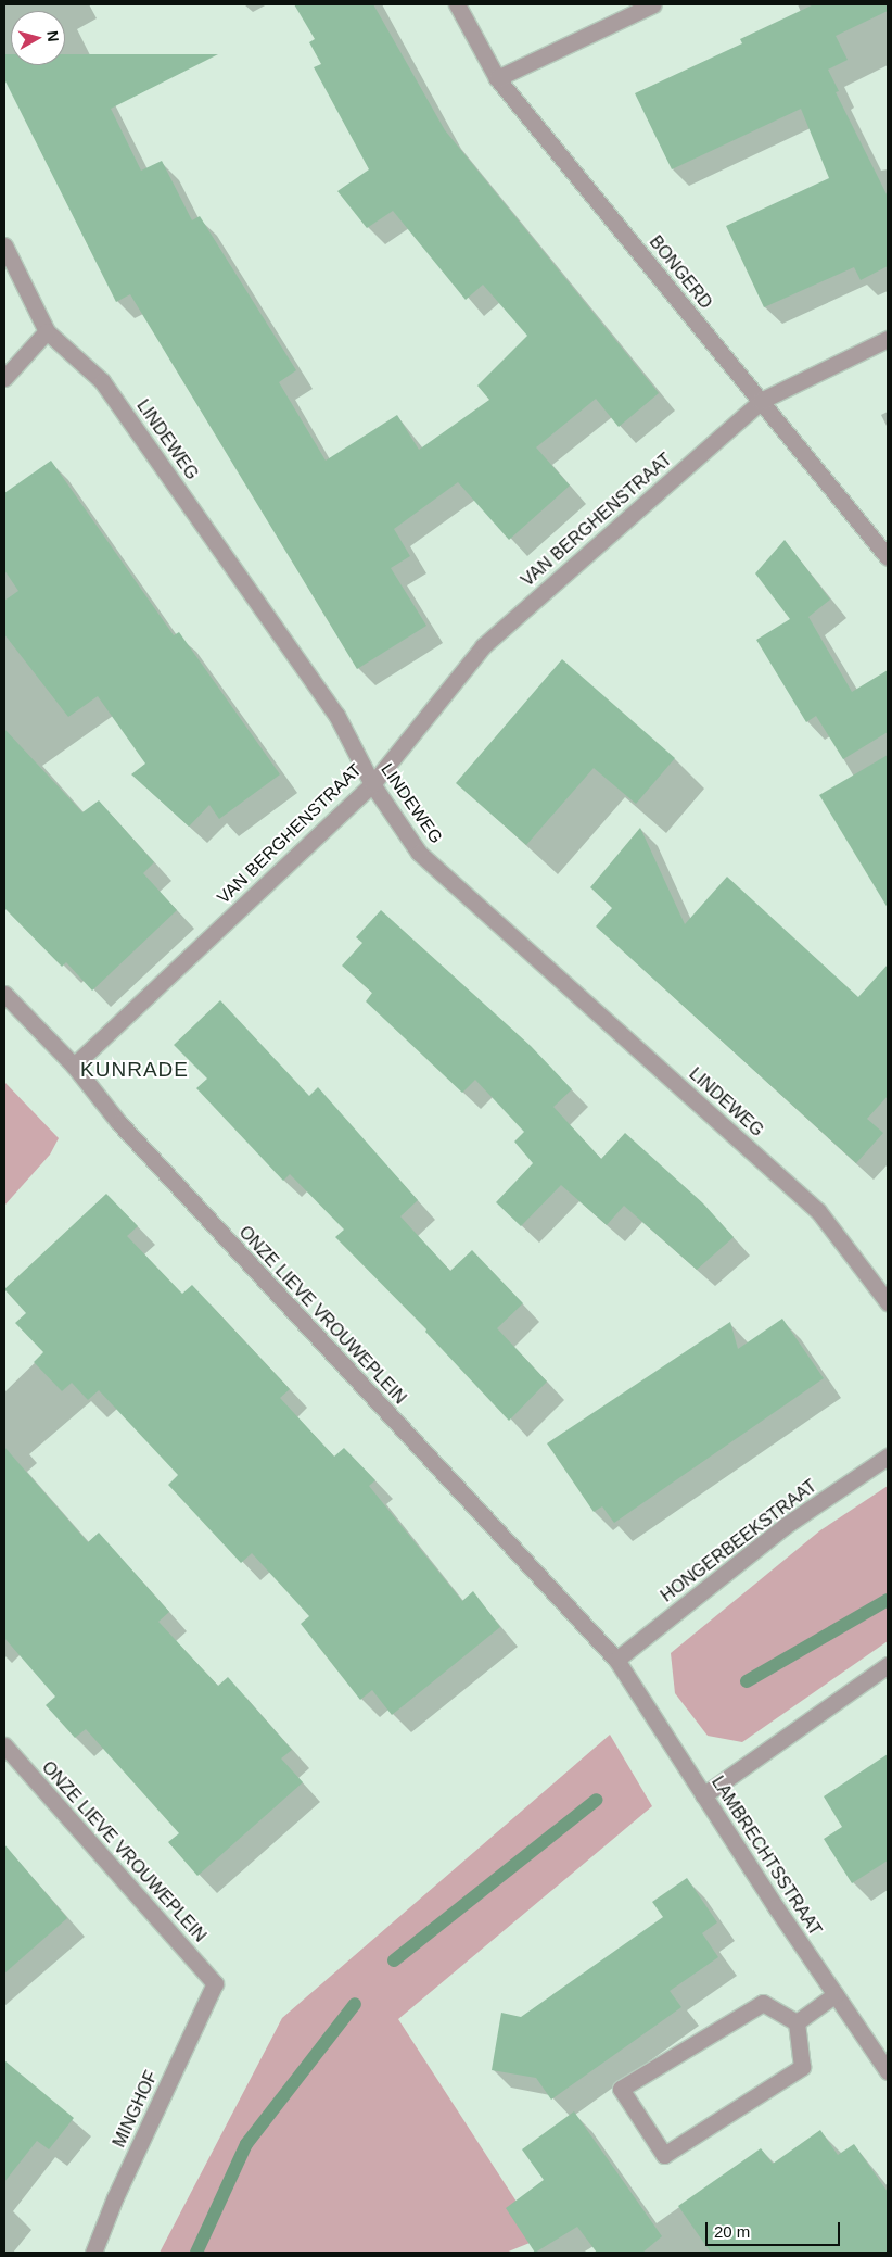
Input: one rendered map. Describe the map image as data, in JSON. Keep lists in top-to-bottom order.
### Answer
{
  "streets": {
    "street": [
      "BONGERD",
      "LINDEWEG",
      "VAN BERGHENSTRAAT",
      "ONZE LIEVE VROUWEPLEIN",
      "HONGERBEEKSTRAAT",
      "LAMBRECHTSSTRAAT",
      "MINGHOF"
    ]
  },
  "crossings": [
    ["BONGERD", "VAN BERGHENSTRAAT"],
    ["LINDEWEG", "VAN BERGHENSTRAAT"],
    ["VAN BERGHENSTRAAT", "ONZE LIEVE VROUWEPLEIN"],
    ["ONZE LIEVE VROUWEPLEIN", "HONGERBEEKSTRAAT"],
    ["ONZE LIEVE VROUWEPLEIN", "LAMBRECHTSSTRAAT"],
    ["ONZE LIEVE VROUWEPLEIN", "MINGHOF"],
    ["HONGERBEEKSTRAAT", "LAMBRECHTSSTRAAT"]
  ],
  "districts": ["KUNRADE"],
  "scale_bar": "20 m",
  "north": "right"
}
